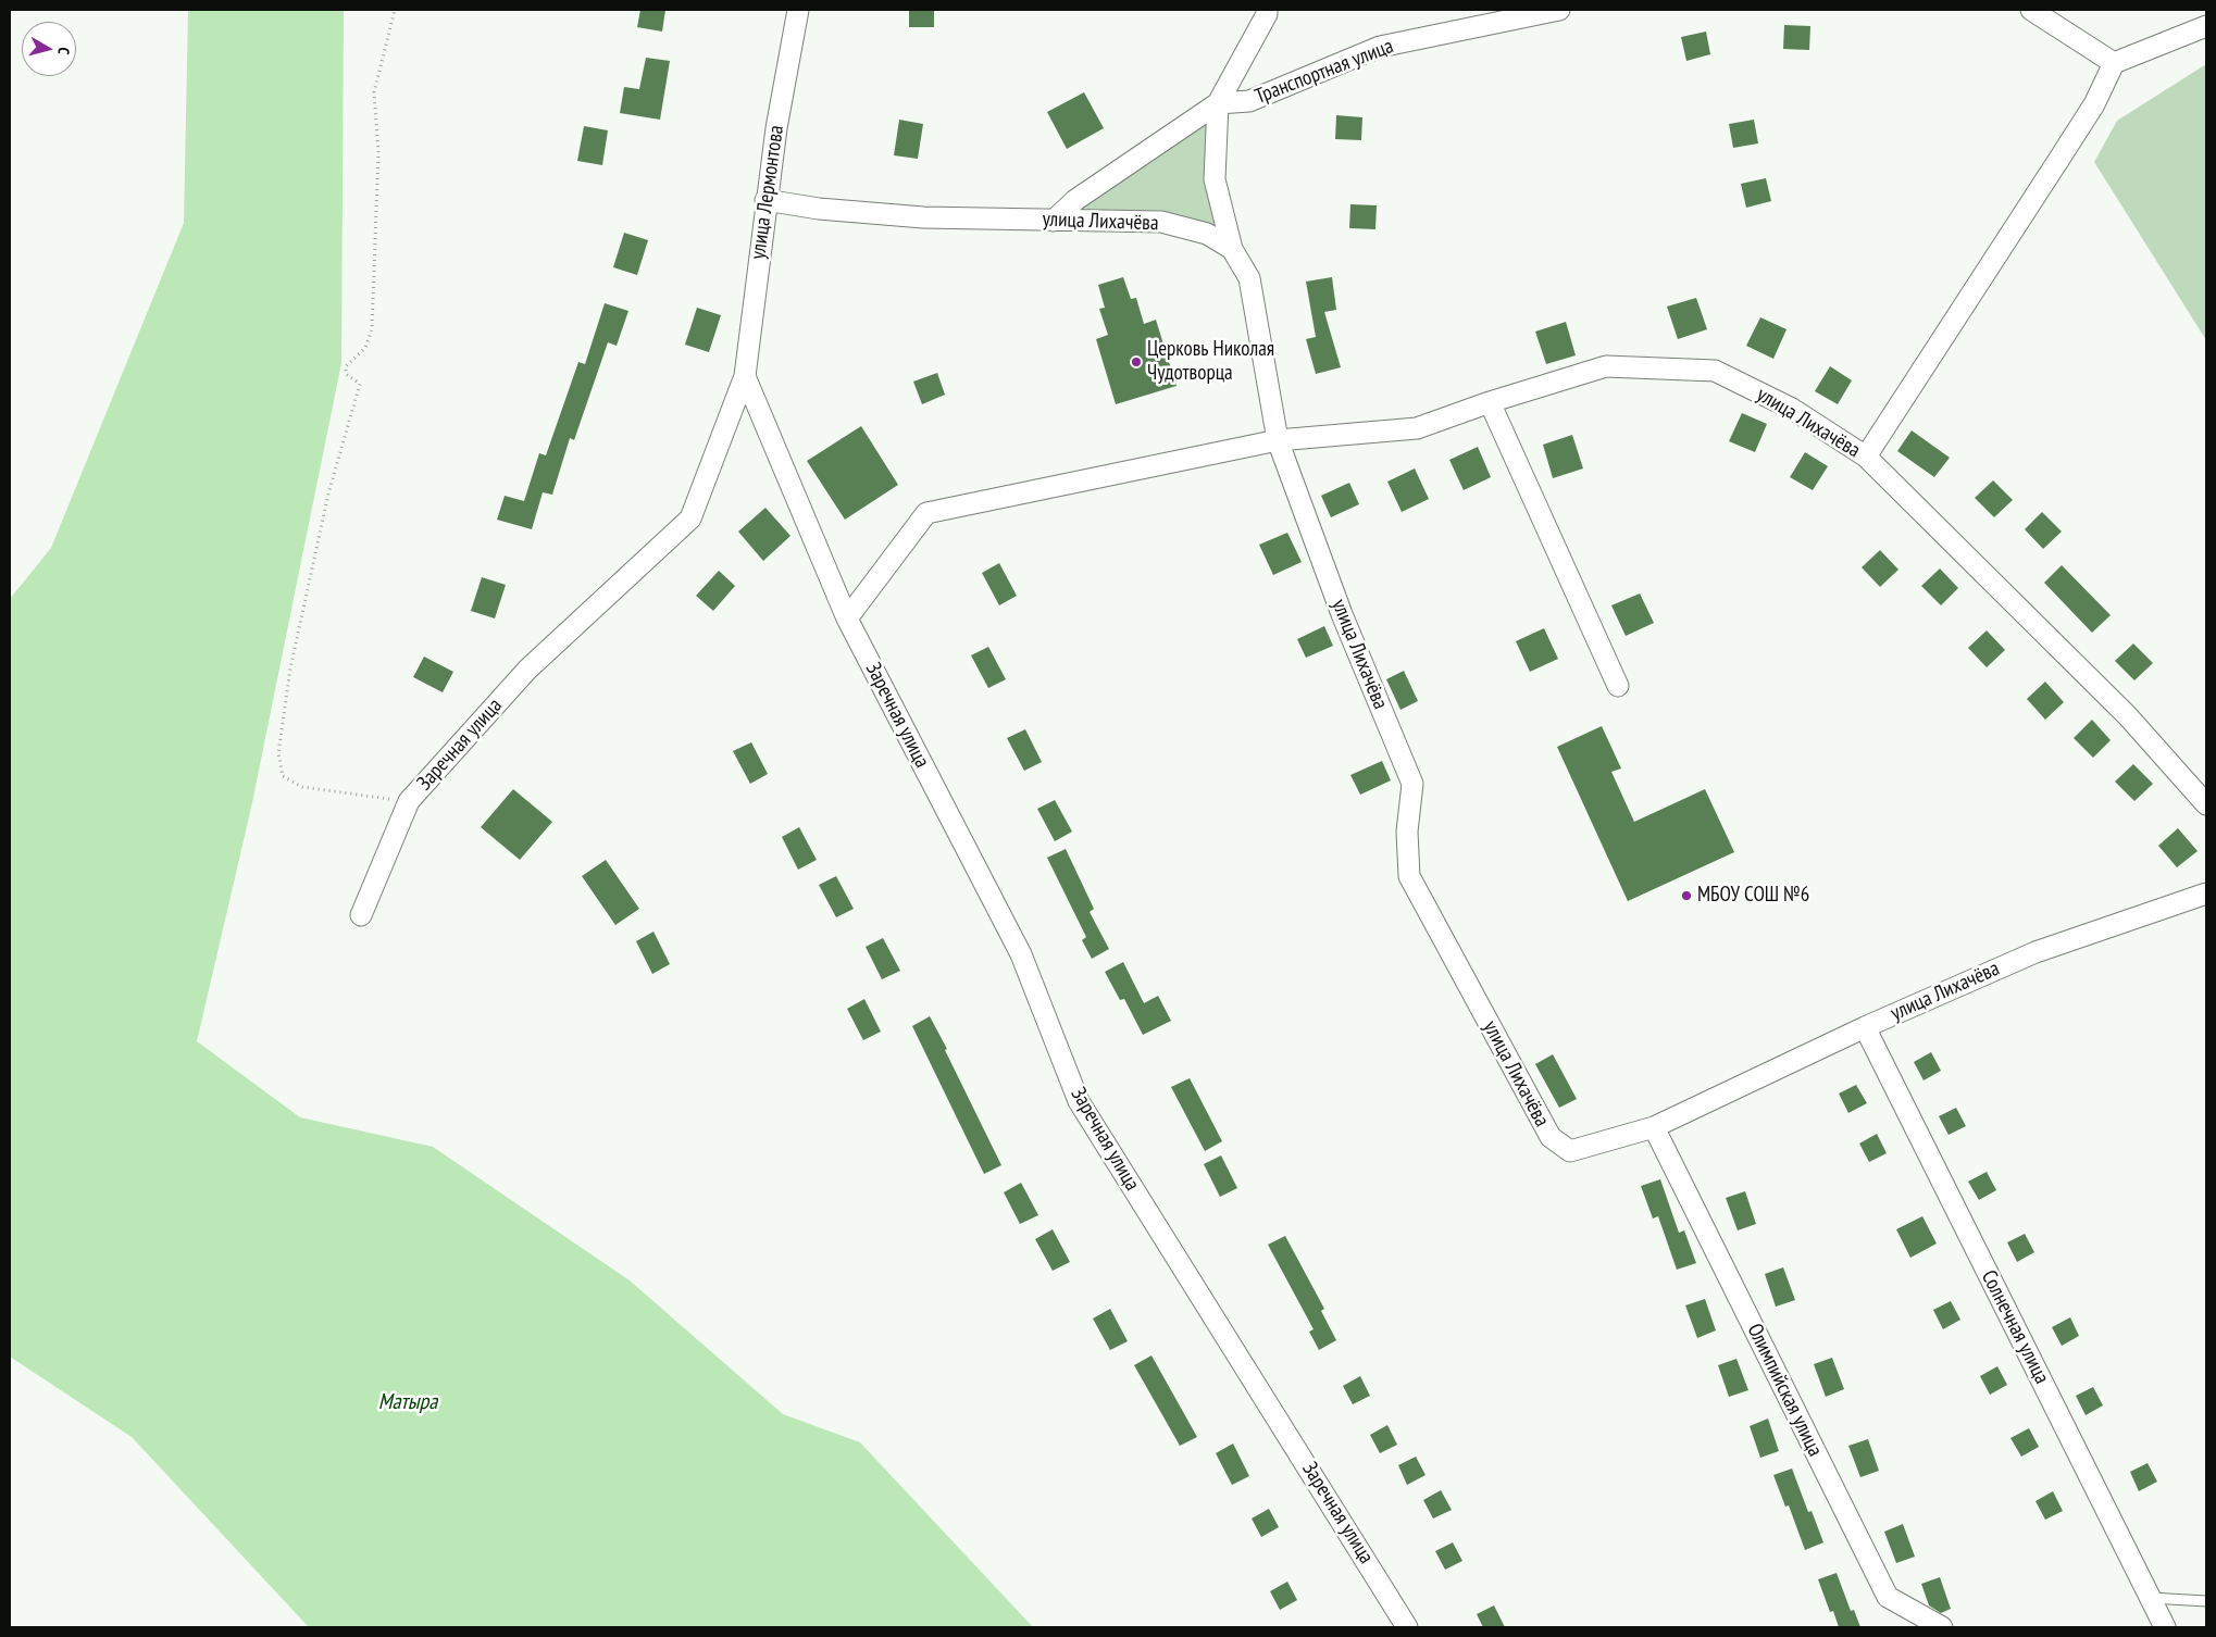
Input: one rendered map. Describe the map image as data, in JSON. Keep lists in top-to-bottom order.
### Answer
{
  "streets": {
    "street": [
      "Транспортная улица",
      "улица Лермонтова",
      "улица Лихачёва",
      "Заречная улица",
      "Солнечная улица",
      "Олимпийская улица"
    ]
  },
  "crossings": [
    ["Транспортная улица", "улица Лихачёва"],
    ["улица Лермонтова", "улица Лихачёва"],
    ["улица Лермонтова", "Заречная улица"],
    ["улица Лихачёва", "Заречная улица"],
    ["улица Лихачёва", "Солнечная улица"],
    ["улица Лихачёва", "Олимпийская улица"]
  ],
  "water": ["Матыра"],
  "places": ["Церковь Николая Чудотворца", "МБОУ СОШ №6"],
  "north": "right"
}
